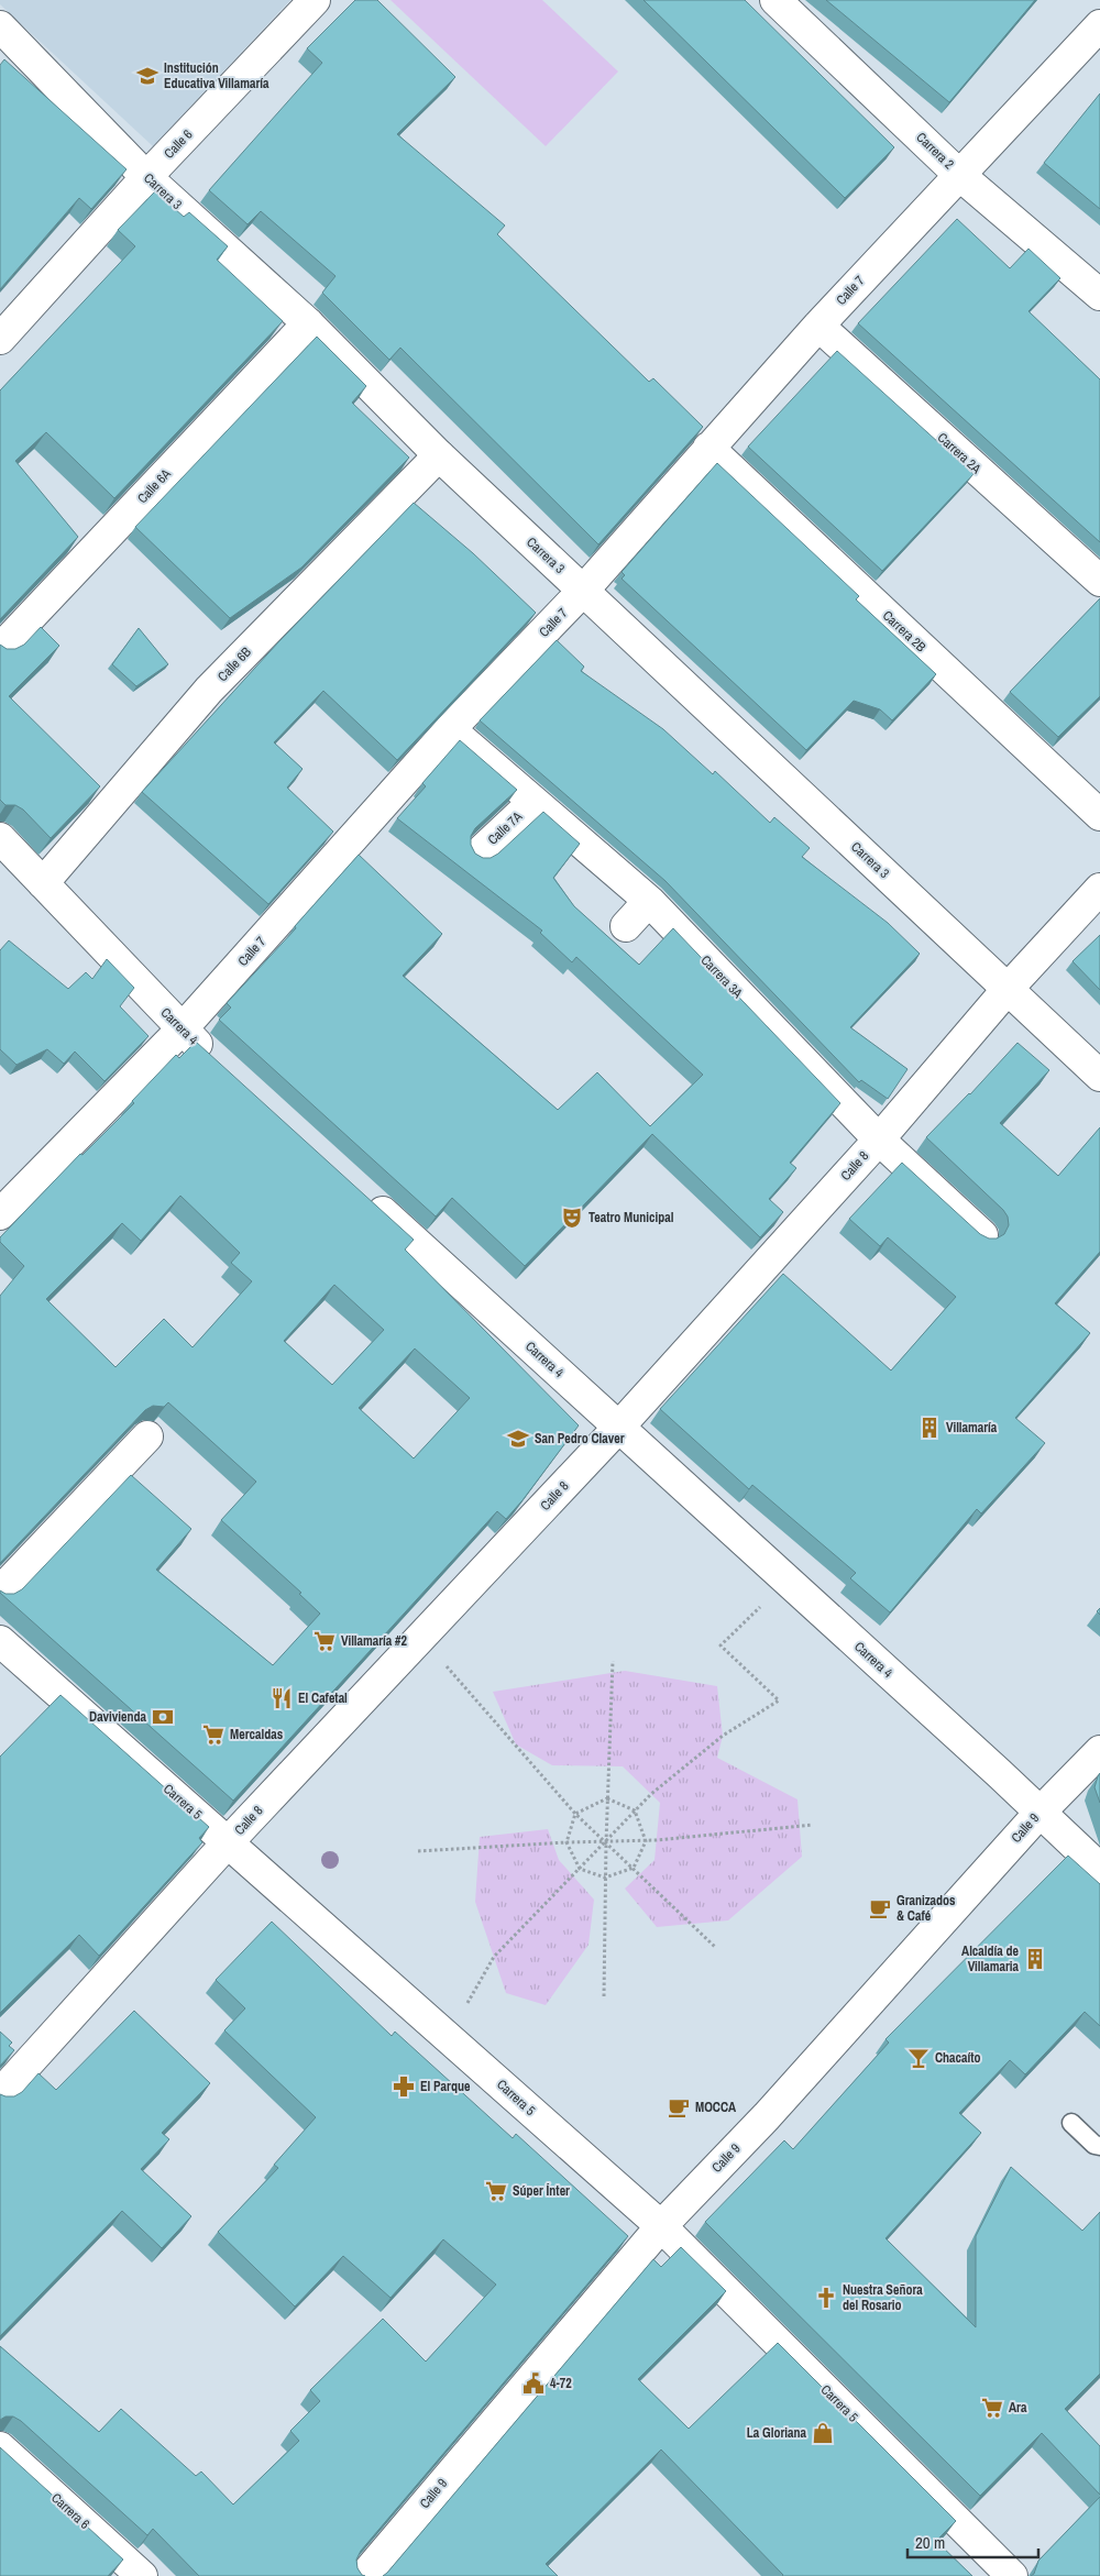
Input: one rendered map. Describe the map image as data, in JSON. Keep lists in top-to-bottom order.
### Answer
{
  "streets": {
    "street": [
      "Calle 6",
      "Carrera 2",
      "Carrera 3",
      "Calle 7",
      "Carrera 2A",
      "Calle 6A",
      "Carrera 2B",
      "Calle 6B",
      "Calle 7A",
      "Carrera 3A",
      "Carrera 4",
      "Calle 8",
      "Carrera 5",
      "Calle 9",
      "Carrera 6"
    ]
  },
  "crossings": [
    ["Calle 6", "Carrera 3"],
    ["Carrera 2", "Calle 7"],
    ["Carrera 3", "Calle 7"],
    ["Carrera 3", "Calle 6A"],
    ["Carrera 3", "Calle 6B"],
    ["Carrera 3", "Calle 8"],
    ["Calle 7", "Carrera 2A"],
    ["Calle 7", "Carrera 2B"],
    ["Calle 7", "Carrera 3A"],
    ["Calle 7", "Carrera 4"],
    ["Calle 6B", "Carrera 4"],
    ["Calle 7A", "Carrera 3A"],
    ["Carrera 3A", "Calle 8"],
    ["Carrera 4", "Calle 8"],
    ["Carrera 4", "Calle 9"],
    ["Calle 8", "Carrera 5"],
    ["Carrera 5", "Calle 9"]
  ],
  "places": {
    "school or university": ["Institución Educativa Villamaría", "San Pedro Claver"],
    "theatre": ["Teatro Municipal"],
    "building": ["Villamaría", "Alcaldía de Villamaria"],
    "supermarket": [
      "Villamaría #2",
      "Mercaldas",
      "Súper Ínter",
      "Ara"
    ],
    "restaurant": ["El Cafetal"],
    "bank": ["Davivienda"],
    "cafe": ["Granizados & Café", "MOCCA"],
    "bar": ["Chacaíto"],
    "pharmacy": ["El Parque"],
    "church": ["Nuestra Señora del Rosario"],
    "public building": ["4-72"],
    "shop": ["La Gloriana"]
  },
  "scale_bar": "20 m"
}
